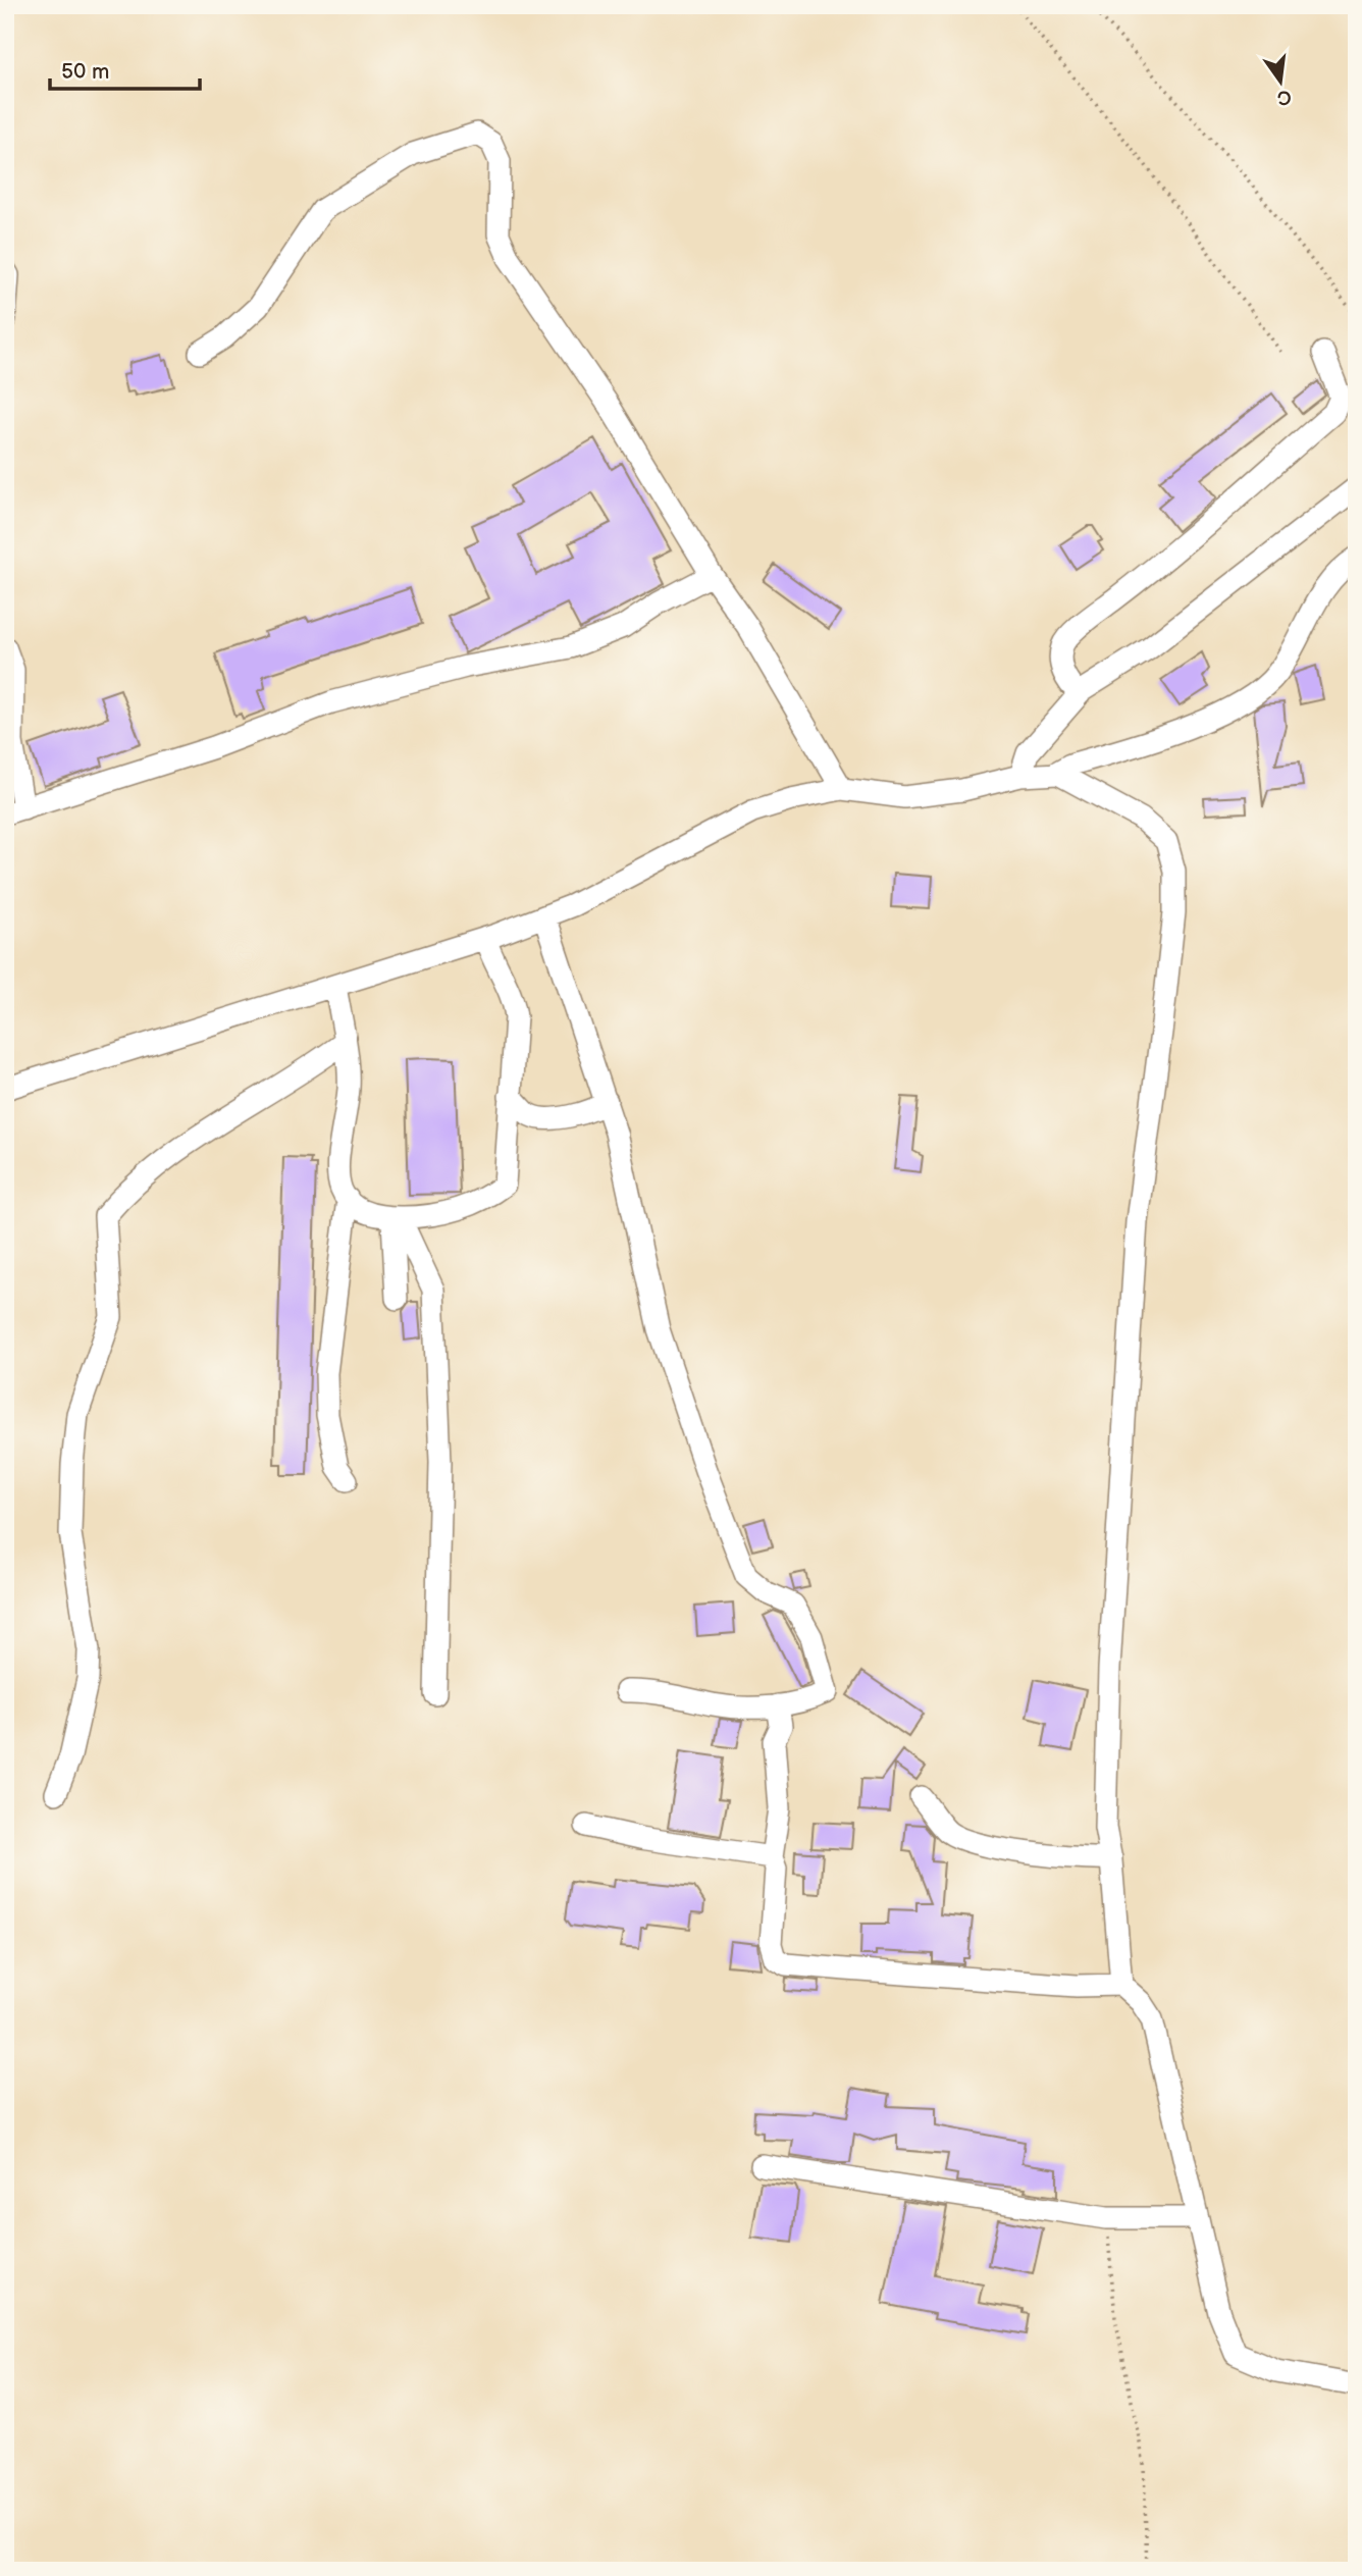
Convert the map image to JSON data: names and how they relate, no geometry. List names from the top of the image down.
{
  "scale_bar": "50 m",
  "north": "bottom"
}
